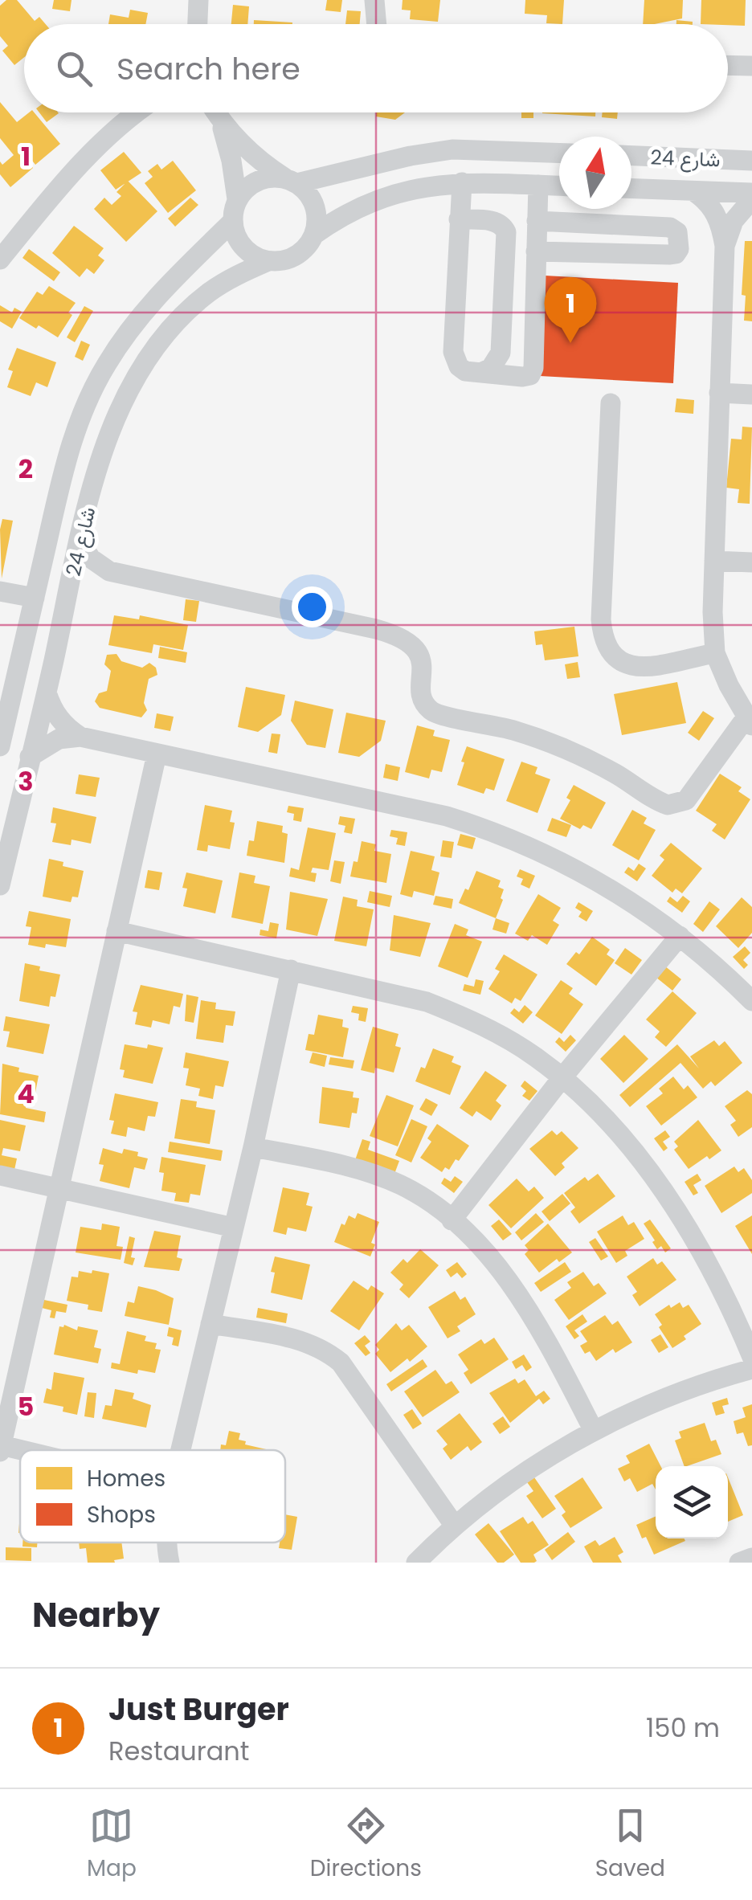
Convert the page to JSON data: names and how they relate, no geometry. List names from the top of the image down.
{
  "streets": {
    "street": ["شارع 24"]
  },
  "legend": ["Homes", "Shops"],
  "north": "top",
  "page": {
    "search": "Search here",
    "pins": "1",
    "heading": "Nearby",
    "list": [
      {
        "mark": "1",
        "name": "Just Burger",
        "note": "Restaurant",
        "value": "150 m"
      }
    ],
    "nav": ["Map", "Directions", "Saved"]
  },
  "grid": {
    "rows": [
      "1",
      "2",
      "3",
      "4",
      "5"
    ]
  }
}
